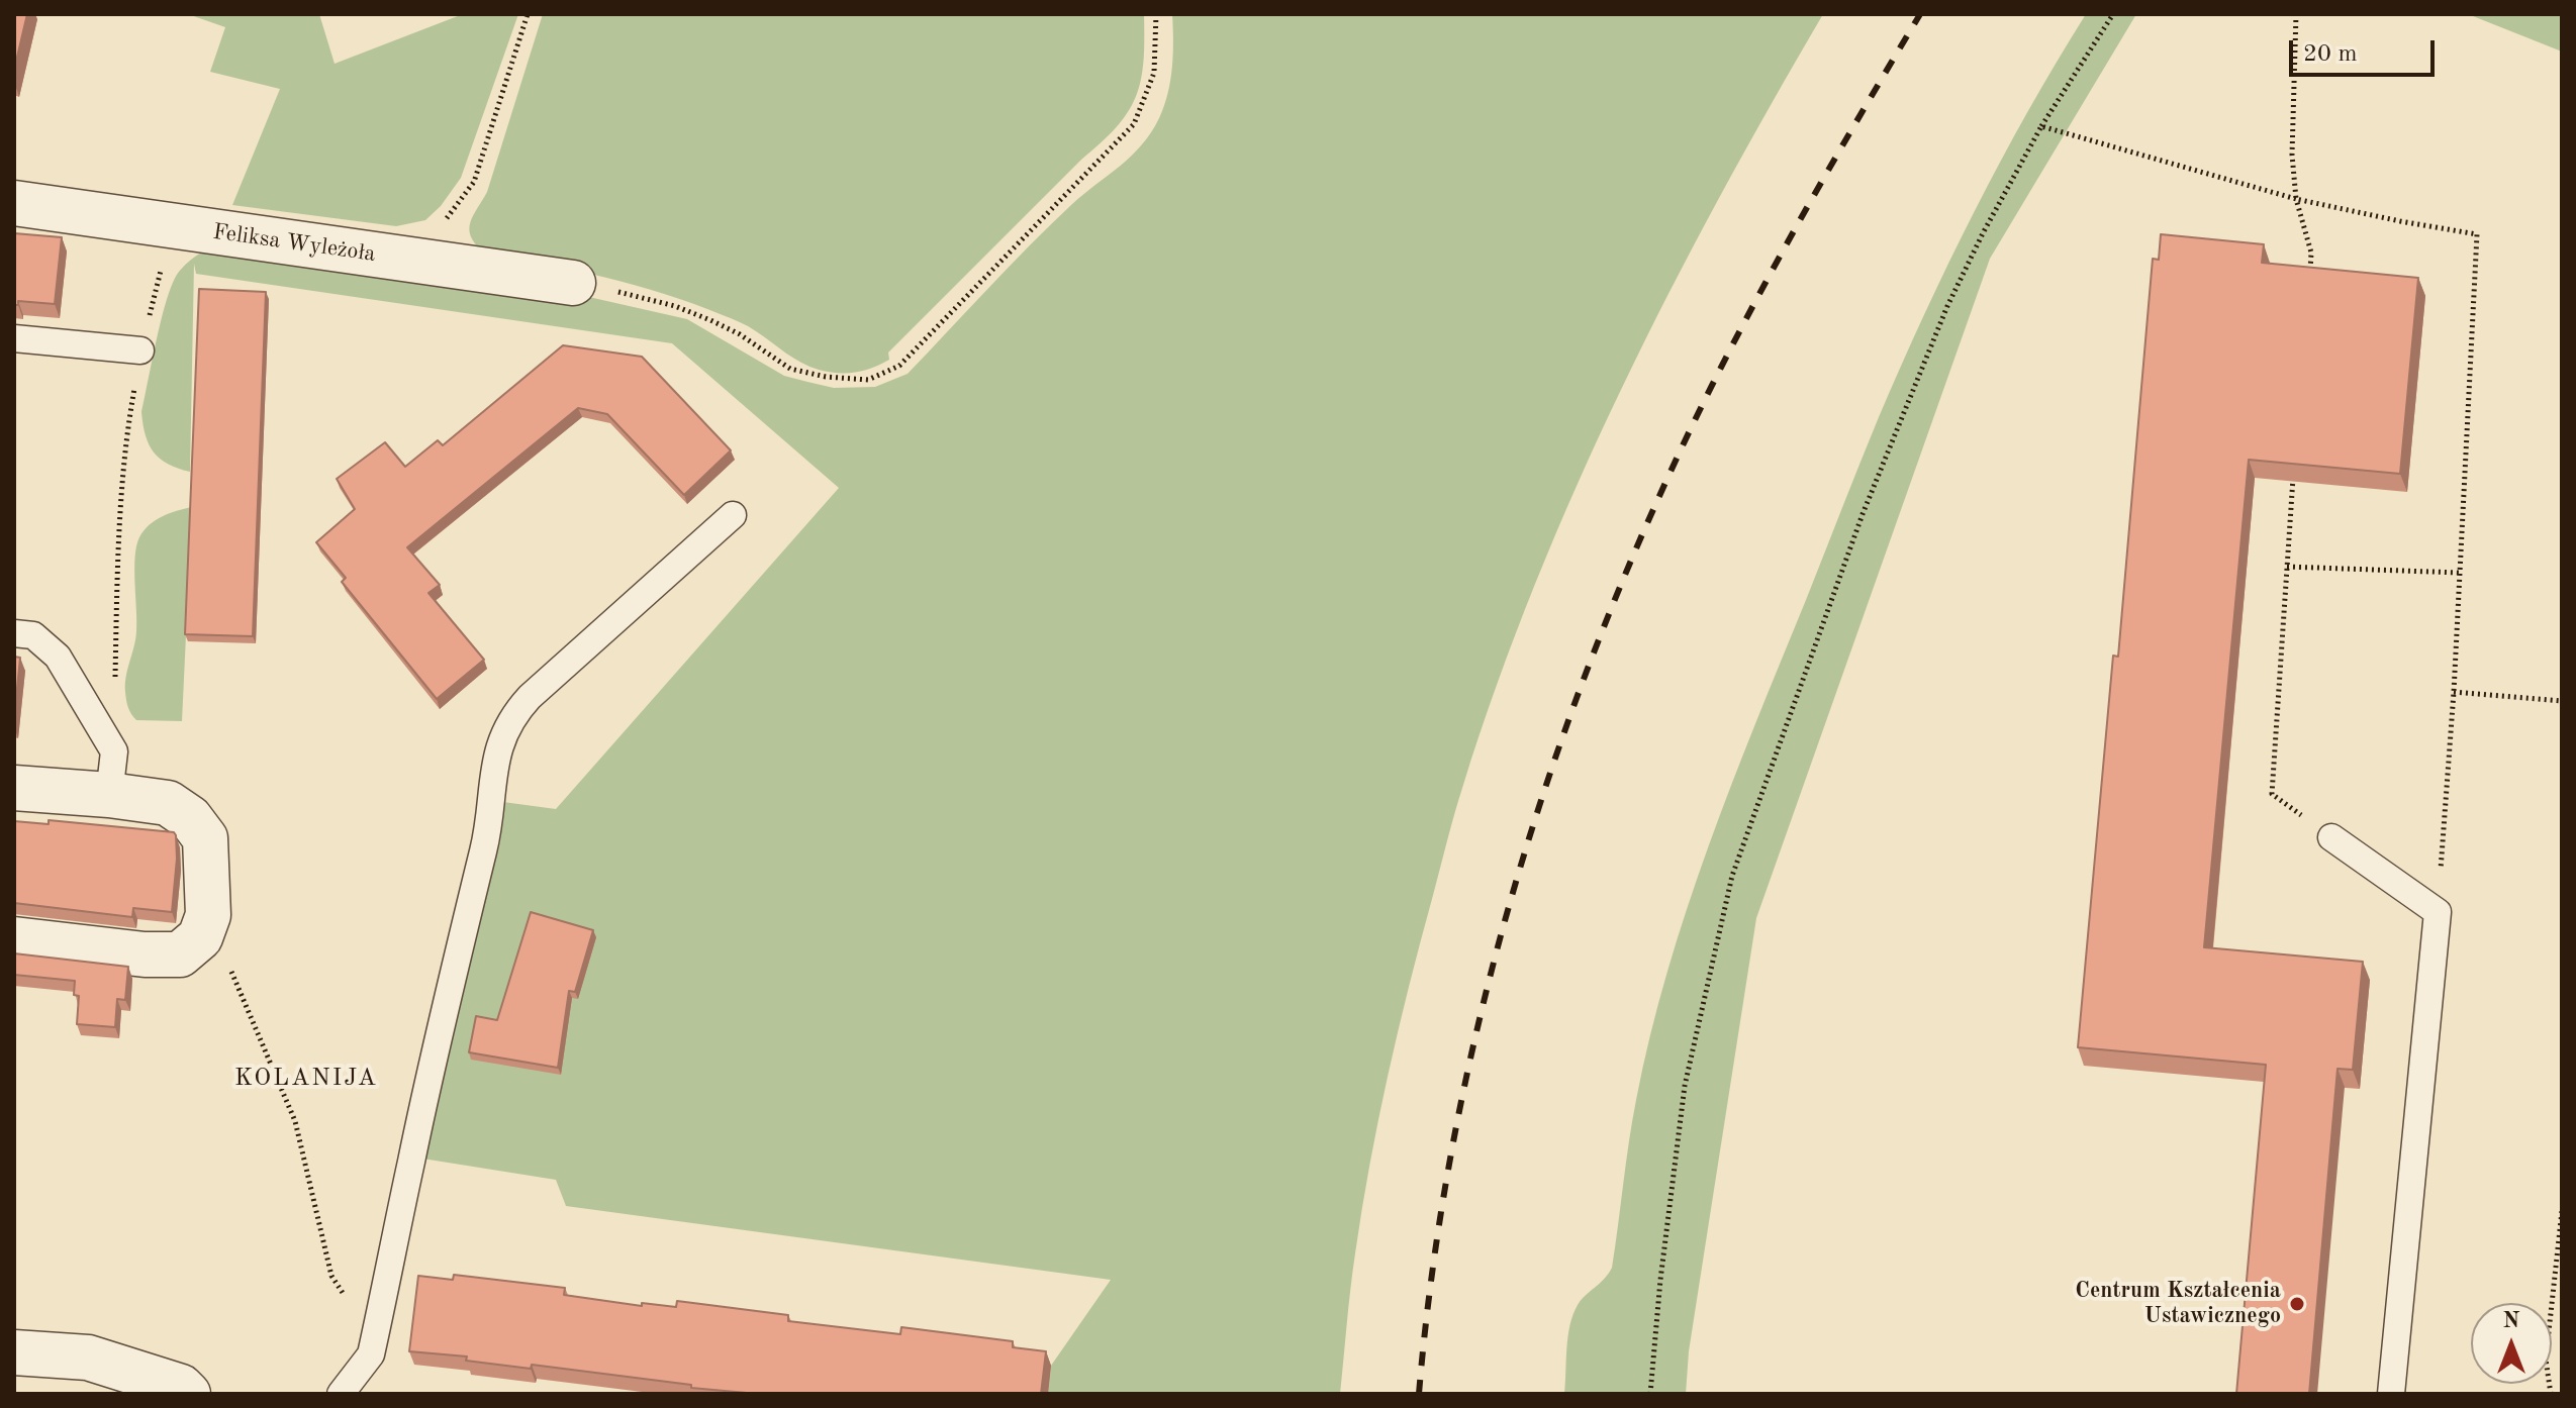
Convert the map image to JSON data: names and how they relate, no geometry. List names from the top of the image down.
{
  "streets": {
    "street": ["Feliksa Wyleżoła"]
  },
  "districts": ["KOLANIJA"],
  "places": ["Centrum Kształcenia Ustawicznego"],
  "scale_bar": "20 m",
  "north": "top"
}
